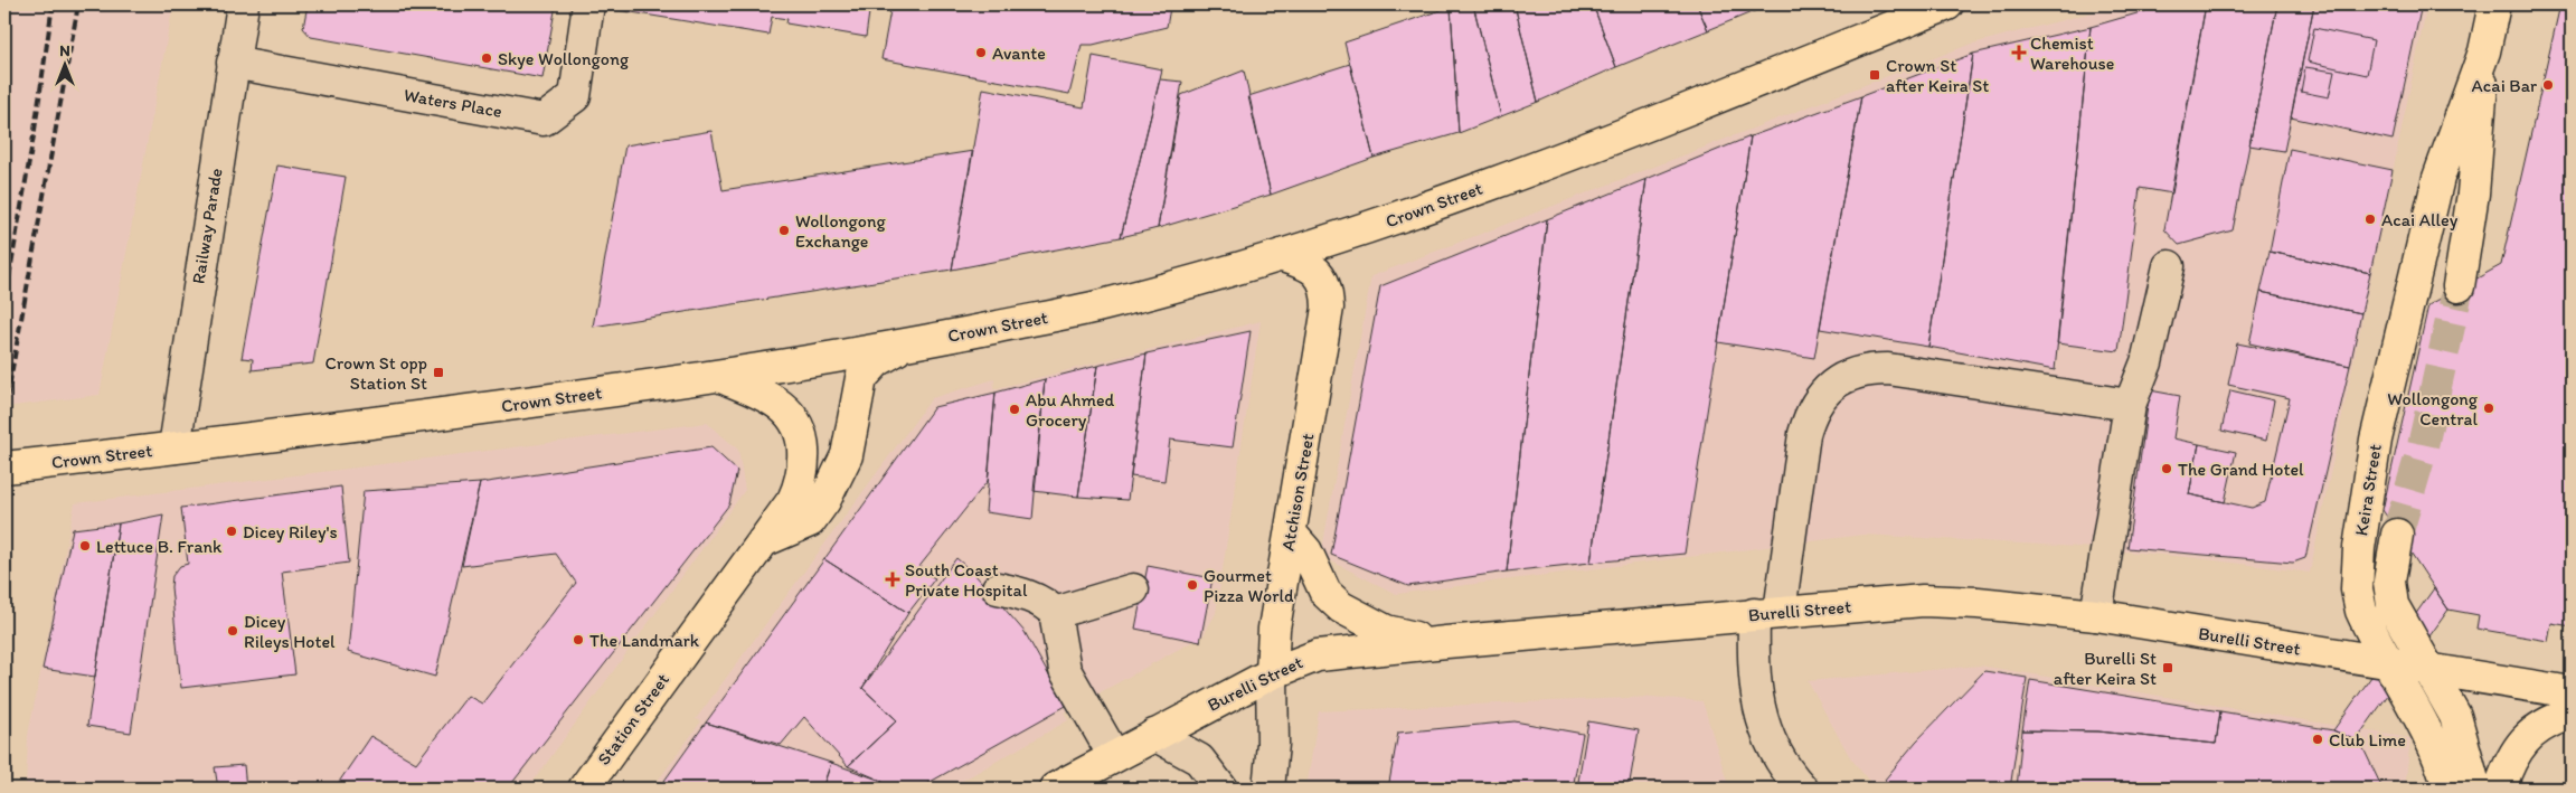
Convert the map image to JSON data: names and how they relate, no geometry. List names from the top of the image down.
{
  "streets": {
    "main road": [
      "Crown Street",
      "Keira Street",
      "Atchison Street",
      "Burelli Street",
      "Station Street"
    ],
    "street": ["Waters Place", "Railway Parade"]
  },
  "crossings": [
    ["Waters Place", "Railway Parade"],
    ["Crown Street", "Railway Parade"],
    ["Crown Street", "Atchison Street"],
    ["Crown Street", "Station Street"],
    ["Keira Street", "Burelli Street"],
    ["Atchison Street", "Burelli Street"]
  ],
  "places": {
    "other": [
      "Avante",
      "Skye Wollongong",
      "Acai Bar",
      "Acai Alley",
      "Wollongong Exchange",
      "Wollongong Central",
      "Abu Ahmed Grocery",
      "The Grand Hotel",
      "Dicey Riley's",
      "Lettuce B. Frank",
      "Gourmet Pizza World",
      "Dicey Rileys Hotel",
      "The Landmark",
      "Club Lime"
    ],
    "health": ["Chemist Warehouse", "South Coast Private Hospital"],
    "transit": ["Crown St after Keira St", "Crown St opp Station St", "Burelli St after Keira St"]
  },
  "north": "top"
}
